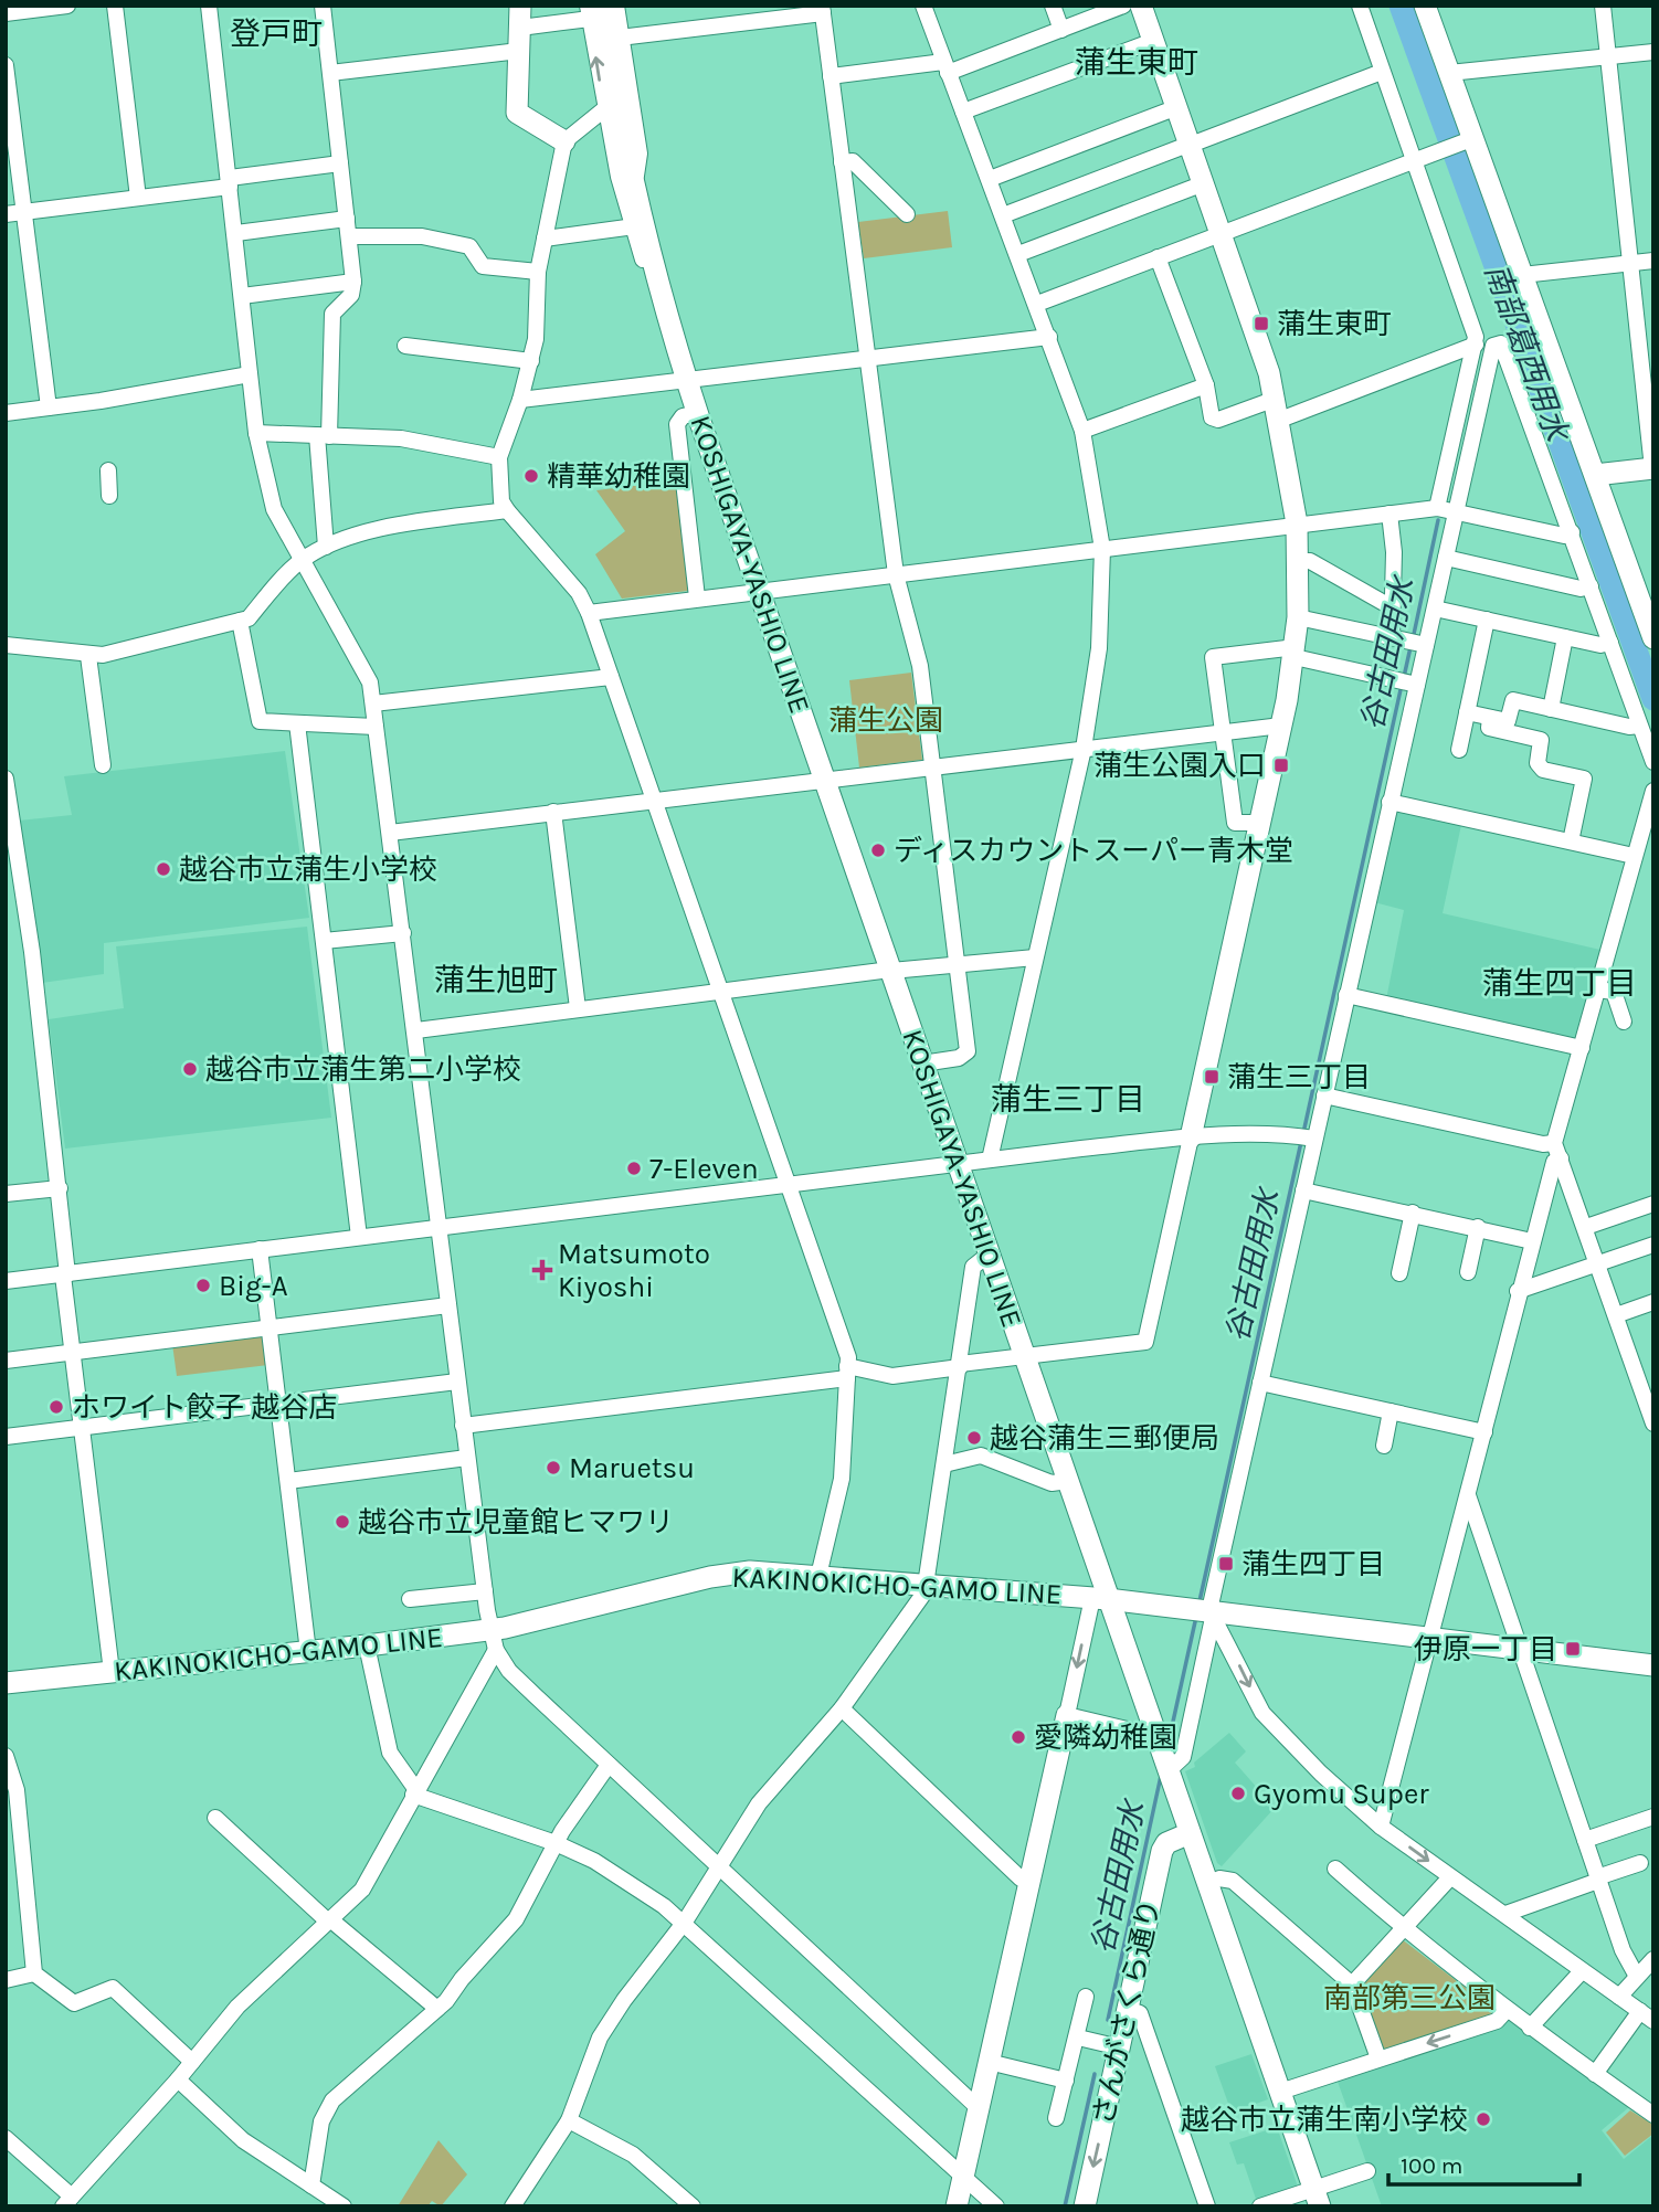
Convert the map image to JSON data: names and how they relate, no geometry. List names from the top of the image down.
{
  "streets": {
    "main road": ["KOSHIGAYA-YASHIO LINE", "KAKINOKICHO-GAMO LINE", "さんがさくら通り"]
  },
  "crossings": [
    ["KOSHIGAYA-YASHIO LINE", "KAKINOKICHO-GAMO LINE"],
    ["KOSHIGAYA-YASHIO LINE", "さんがさくら通り"]
  ],
  "districts": [
    "登戸町",
    "蒲生東町",
    "蒲生旭町",
    "蒲生四丁目",
    "蒲生三丁目"
  ],
  "water": ["南部葛西用水", "谷古田用水"],
  "parks": ["蒲生公園", "南部第三公園"],
  "places": {
    "transit": [
      "蒲生東町",
      "蒲生公園入口",
      "蒲生三丁目",
      "蒲生四丁目",
      "伊原一丁目"
    ],
    "other": [
      "精華幼稚園",
      "ディスカウントスーパー青木堂",
      "越谷市立蒲生小学校",
      "越谷市立蒲生第二小学校",
      "7-Eleven",
      "Big-A",
      "ホワイト餃子 越谷店",
      "越谷蒲生三郵便局",
      "Maruetsu",
      "越谷市立児童館ヒマワリ",
      "愛隣幼稚園",
      "Gyomu Super",
      "越谷市立蒲生南小学校"
    ],
    "health": ["Matsumoto Kiyoshi"]
  },
  "scale_bar": "100 m"
}
